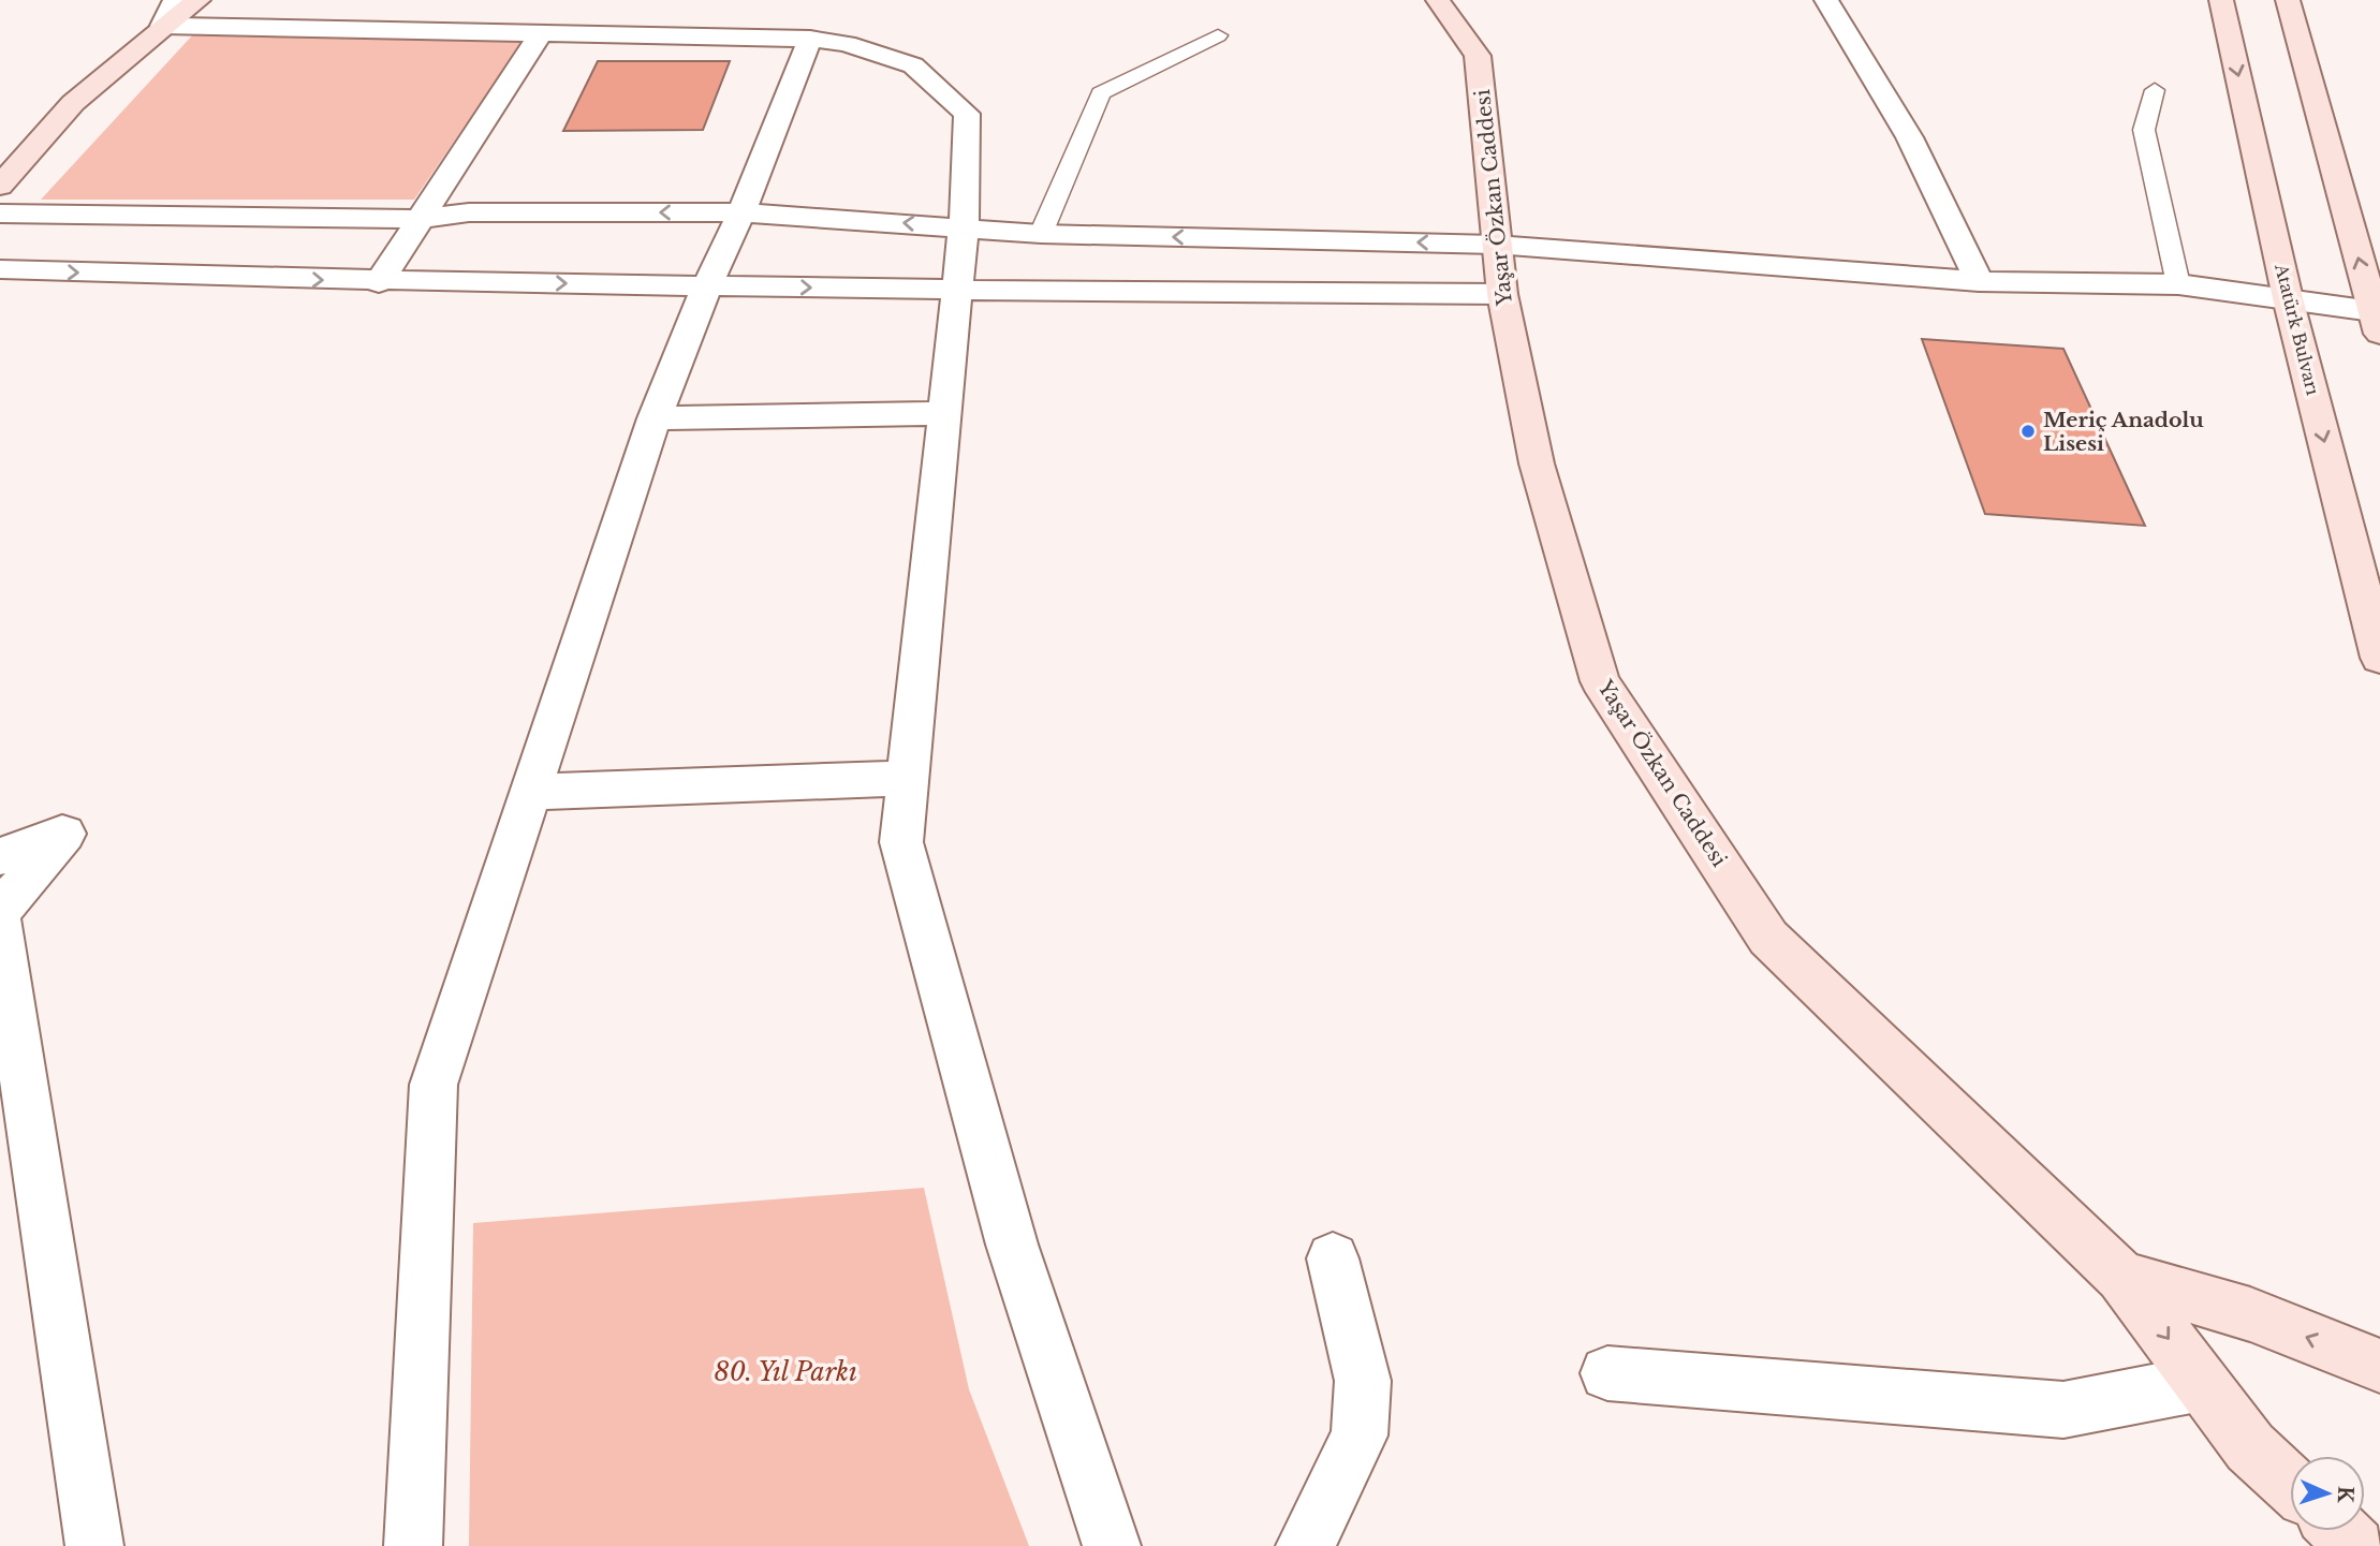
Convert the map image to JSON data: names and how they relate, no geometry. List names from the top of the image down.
{
  "streets": {
    "main road": ["Yaşar Özkan Caddesi", "Atatürk Bulvarı"]
  },
  "parks": ["80. Yıl Parkı"],
  "places": ["Meriç Anadolu Lisesi"],
  "north": "right"
}
